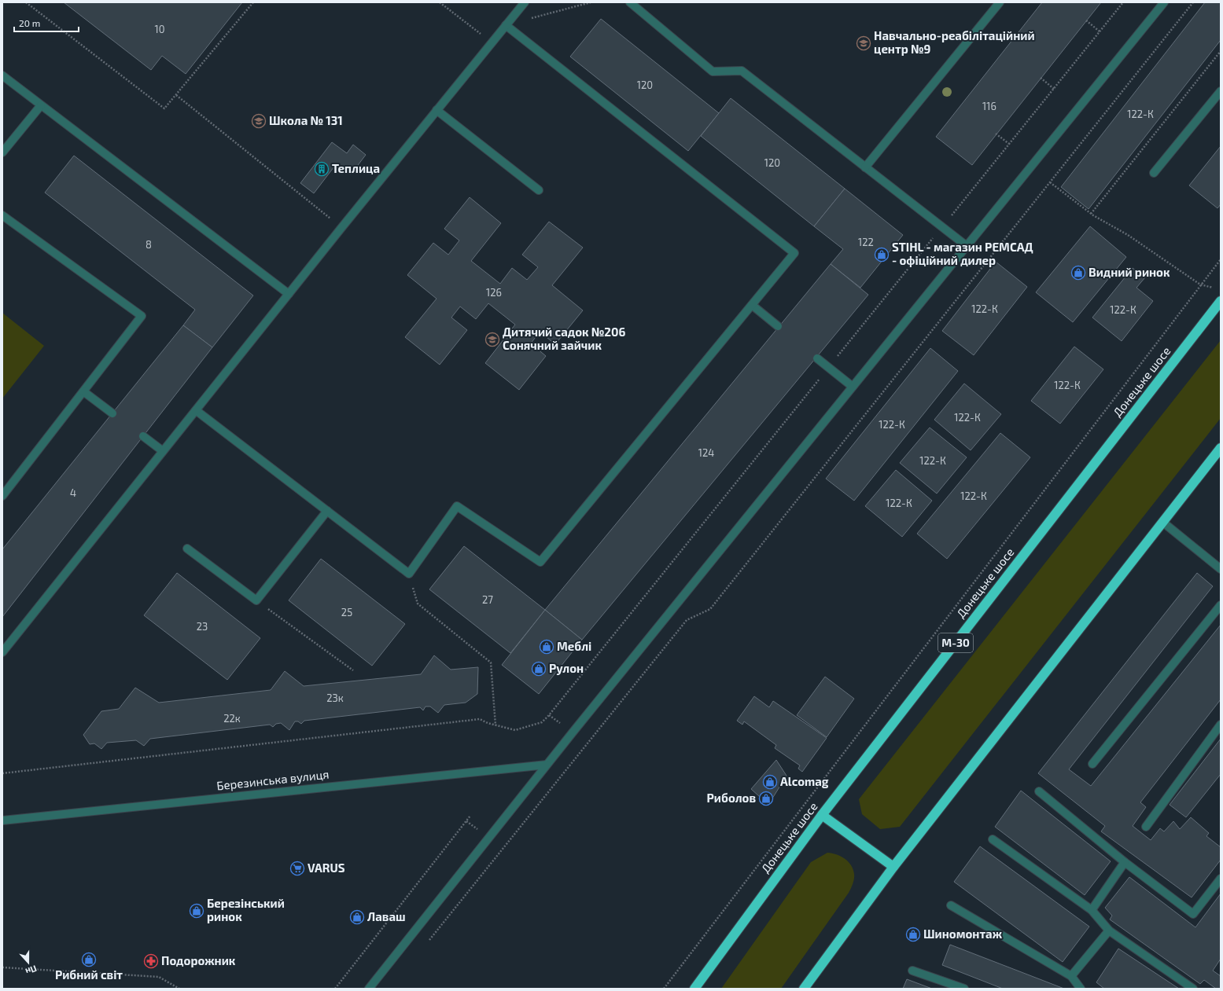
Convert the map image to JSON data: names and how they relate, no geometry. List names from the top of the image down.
{
  "streets": {
    "highway": ["Донецьке шосе", "М-30"],
    "street": ["Березинська вулиця"]
  },
  "places": {
    "school or university": ["Навчально-реабілітаційний центр №9", "Школа № 131", "Дитячий садок №206 Сонячний зайчик"],
    "building": ["Теплица"],
    "shop": [
      "STIHL - магазин РЕМСАД - офіційний дилер",
      "Видний ринок",
      "Меблі",
      "Рулон",
      "Alcomag",
      "Риболов",
      "Березінський ринок",
      "Лаваш",
      "Шиномонтаж",
      "Рибний світ"
    ],
    "supermarket": ["VARUS"],
    "pharmacy": ["Подорожник"]
  },
  "house_numbers": [
    "10",
    "120",
    "116",
    "122-К",
    "120",
    "122",
    "8",
    "126",
    "122-К",
    "122-К",
    "122-К",
    "122-К",
    "122-К",
    "124",
    "122-К",
    "4",
    "122-К",
    "122-К",
    "27",
    "25",
    "23",
    "23к",
    "22к"
  ],
  "scale_bar": "20 m",
  "north": "bottom"
}
